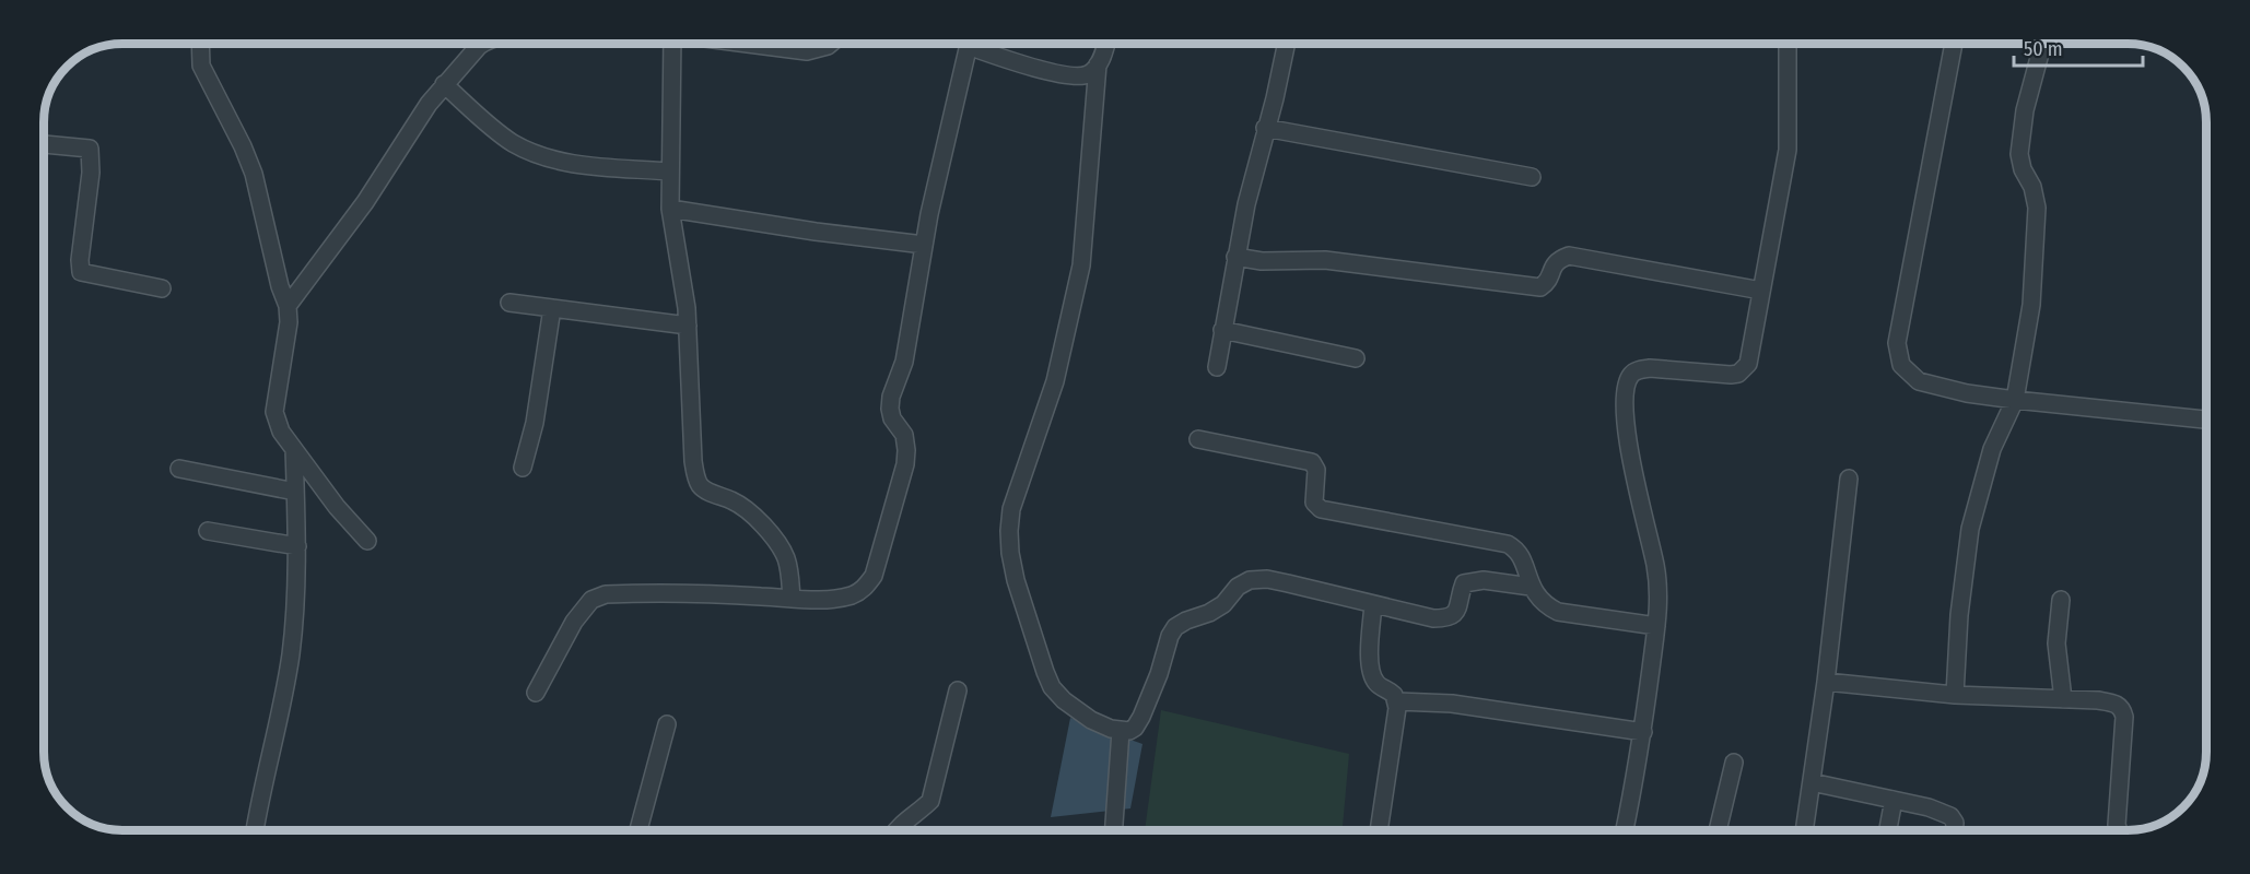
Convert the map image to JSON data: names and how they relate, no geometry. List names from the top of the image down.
{
  "scale_bar": "50 m"
}
